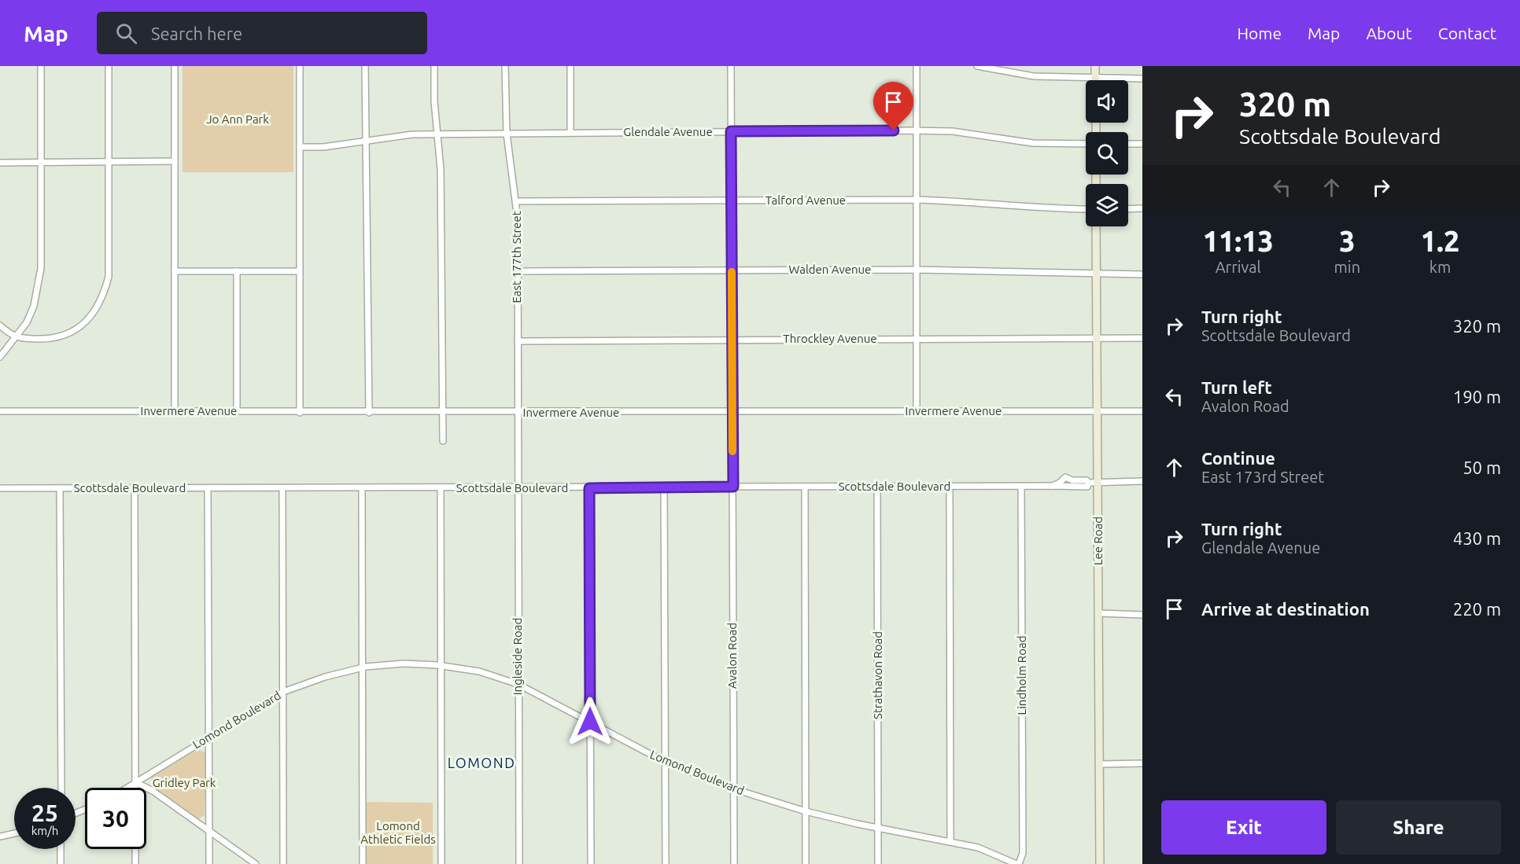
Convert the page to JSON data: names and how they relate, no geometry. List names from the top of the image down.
{
  "streets": {
    "main road": ["Lee Road"],
    "street": [
      "Glendale Avenue",
      "Talford Avenue",
      "East 177th Street",
      "Walden Avenue",
      "Throckley Avenue",
      "Invermere Avenue",
      "Scottsdale Boulevard",
      "Avalon Road",
      "Ingleside Road",
      "Strathavon Road",
      "Lindholm Road",
      "Lomond Boulevard"
    ]
  },
  "crossings": [
    ["Glendale Avenue", "East 177th Street"],
    ["Glendale Avenue", "Avalon Road"],
    ["Talford Avenue", "East 177th Street"],
    ["Talford Avenue", "Avalon Road"],
    ["East 177th Street", "Walden Avenue"],
    ["East 177th Street", "Throckley Avenue"],
    ["East 177th Street", "Invermere Avenue"],
    ["East 177th Street", "Ingleside Road"],
    ["Walden Avenue", "Lee Road"],
    ["Walden Avenue", "Avalon Road"],
    ["Throckley Avenue", "Lee Road"],
    ["Throckley Avenue", "Avalon Road"],
    ["Invermere Avenue", "Lee Road"],
    ["Invermere Avenue", "Avalon Road"],
    ["Scottsdale Boulevard", "Lee Road"],
    ["Scottsdale Boulevard", "Avalon Road"],
    ["Scottsdale Boulevard", "Ingleside Road"],
    ["Scottsdale Boulevard", "Strathavon Road"],
    ["Scottsdale Boulevard", "Lindholm Road"],
    ["Avalon Road", "Lomond Boulevard"],
    ["Ingleside Road", "Lomond Boulevard"],
    ["Strathavon Road", "Lomond Boulevard"],
    ["Lindholm Road", "Lomond Boulevard"]
  ],
  "districts": ["LOMOND"],
  "parks": ["Jo Ann Park", "Gridley Park", "Lomond Athletic Fields"],
  "page": {
    "header": "Map",
    "search": "Search here",
    "nav": [
      "Home",
      "Map",
      "About",
      "Contact"
    ],
    "turn": ["320 m", "Scottsdale Boulevard"],
    "eta": [
      "11:13",
      "Arrival",
      "3",
      "min",
      "1.2",
      "km"
    ],
    "list": [
      {
        "name": "Turn right",
        "note": "Scottsdale Boulevard",
        "value": "320 m"
      },
      {
        "name": "Turn left",
        "note": "Avalon Road",
        "value": "190 m"
      },
      {
        "name": "Continue",
        "note": "East 173rd Street",
        "value": "50 m"
      },
      {
        "name": "Turn right",
        "note": "Glendale Avenue",
        "value": "430 m"
      },
      {
        "name": "Arrive at destination",
        "value": "220 m"
      }
    ],
    "speed": "25 km/h",
    "limit": "30",
    "buttons": ["Exit", "Share"]
  }
}
